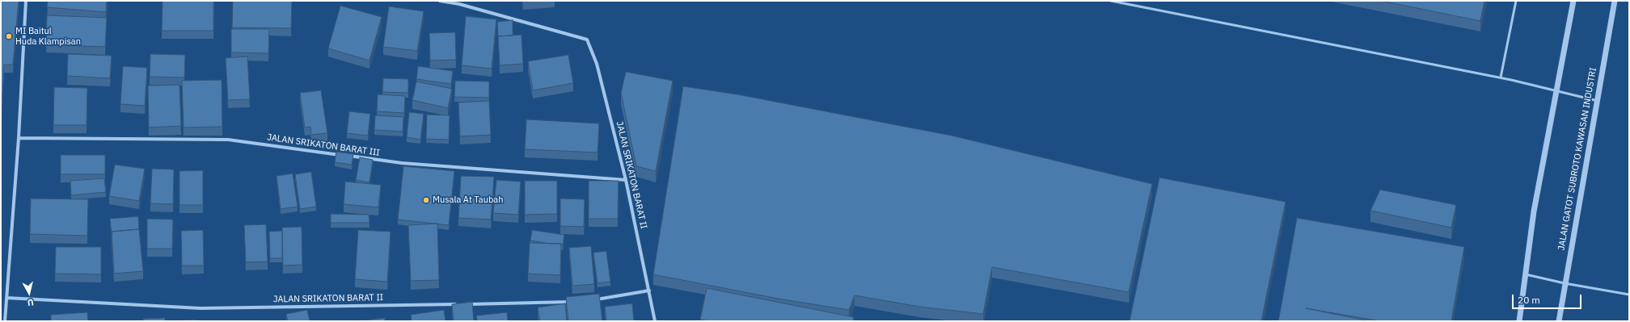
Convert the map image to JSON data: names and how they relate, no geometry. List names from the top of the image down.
{
  "streets": {
    "street": ["JALAN SRIKATON BARAT III", "JALAN GATOT SUBROTO KAWASAN INDUSTRI", "JALAN SRIKATON BARAT II"]
  },
  "crossings": [
    ["JALAN SRIKATON BARAT III", "JALAN SRIKATON BARAT II"]
  ],
  "places": ["MI Baitul Huda Klampisan", "Musala At Taubah"],
  "scale_bar": "20 m",
  "north": "bottom"
}
